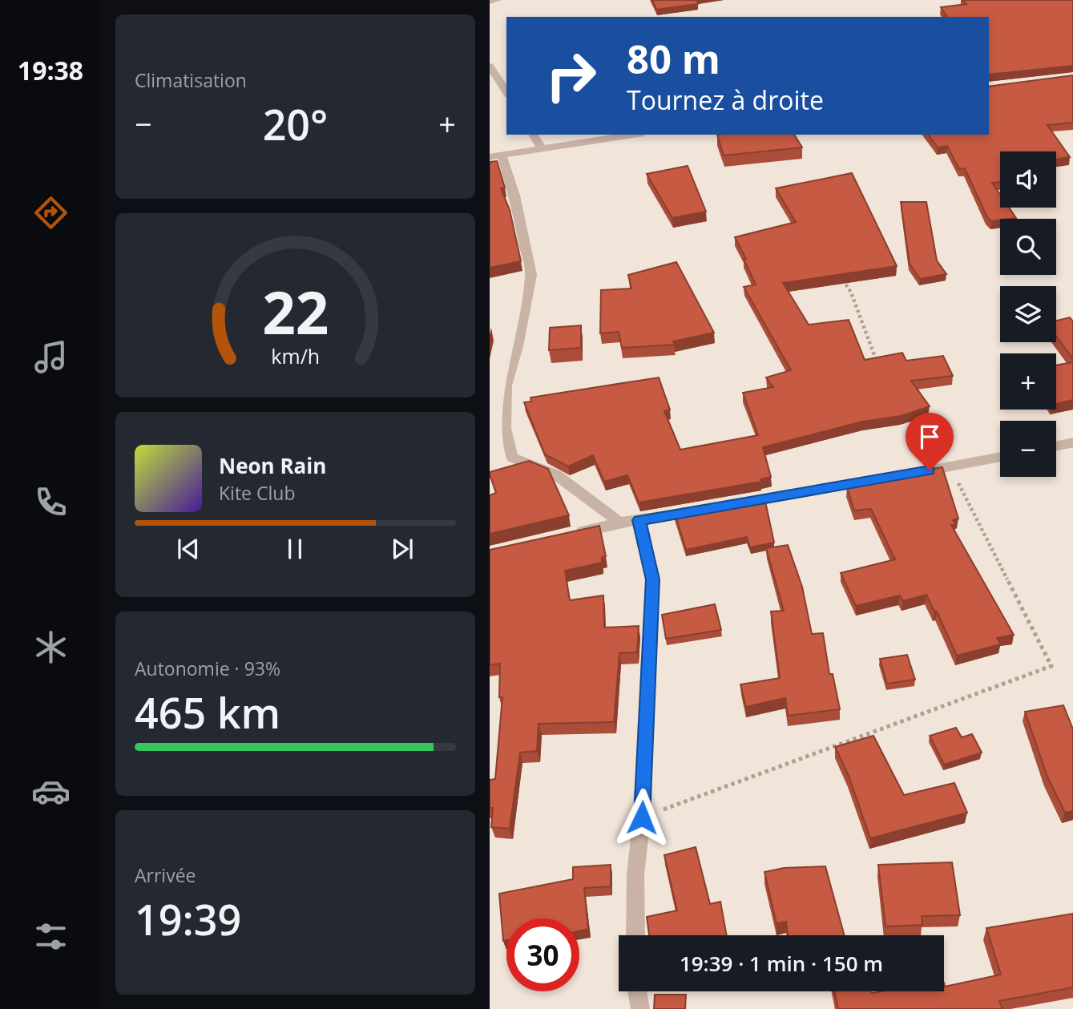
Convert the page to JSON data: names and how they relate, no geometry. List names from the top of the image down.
{
  "page": {
    "tabs": "19:38",
    "tile": [
      "Climatisation",
      ["Autonomie · 93%", "465 km"],
      ["Arrivée", "19:39"]
    ],
    "turn": ["80 m", "Tournez à droite"],
    "heat": ["−", "20°", "+"],
    "map_buttons": ["+", "−"],
    "song": ["Neon Rain", "Kite Club"],
    "limit": "30",
    "trip": "19:39 · 1 min · 150 m",
    "gauge": ["22", "km/h"]
  }
}
